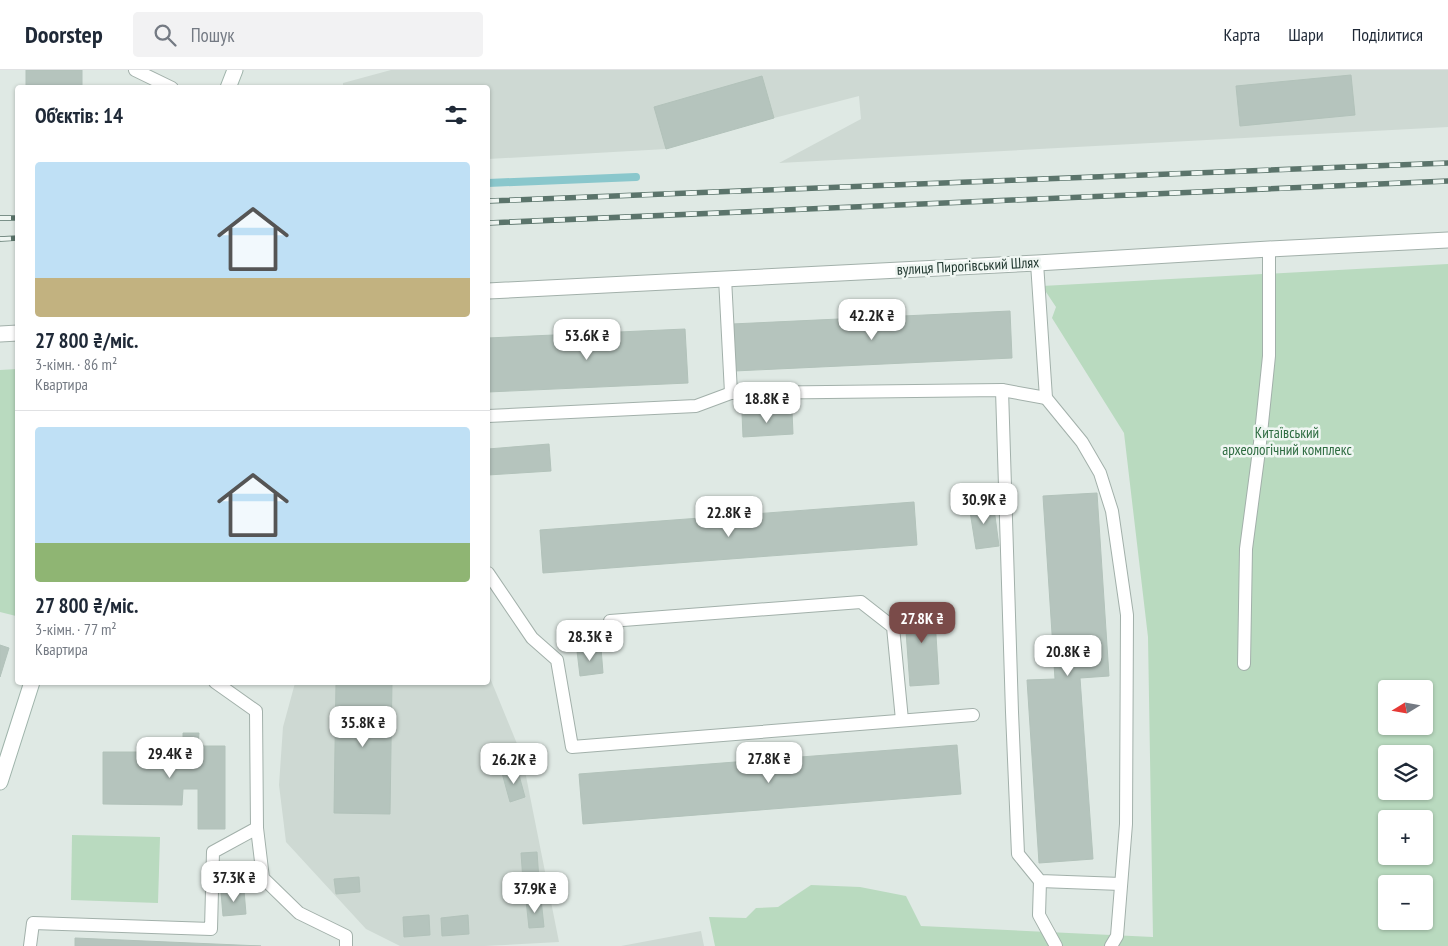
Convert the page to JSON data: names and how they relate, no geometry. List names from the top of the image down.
{
  "streets": {
    "street": ["вулиця Пирогівський Шлях"]
  },
  "parks": ["Китаївський археологічний комплекс"],
  "north": "left",
  "page": {
    "header": "Doorstep",
    "search": "Пошук",
    "nav": ["Карта", "Шари", "Поділитися"],
    "heading": "Об’єктів: 14",
    "list": [
      {
        "name": "27 800 ₴/міс.",
        "note": "3-кімн. · 86 m² · Квартира"
      },
      {
        "name": "27 800 ₴/міс.",
        "note": "3-кімн. · 77 m² · Квартира"
      }
    ],
    "price": [
      "42.2K ₴",
      "53.6K ₴",
      "18.8K ₴",
      "30.9K ₴",
      "22.8K ₴",
      "27.8K ₴",
      "28.3K ₴",
      "20.8K ₴",
      "35.8K ₴",
      "29.4K ₴",
      "27.8K ₴",
      "26.2K ₴",
      "37.3K ₴",
      "37.9K ₴"
    ],
    "map_buttons": ["+", "−"]
  }
}
